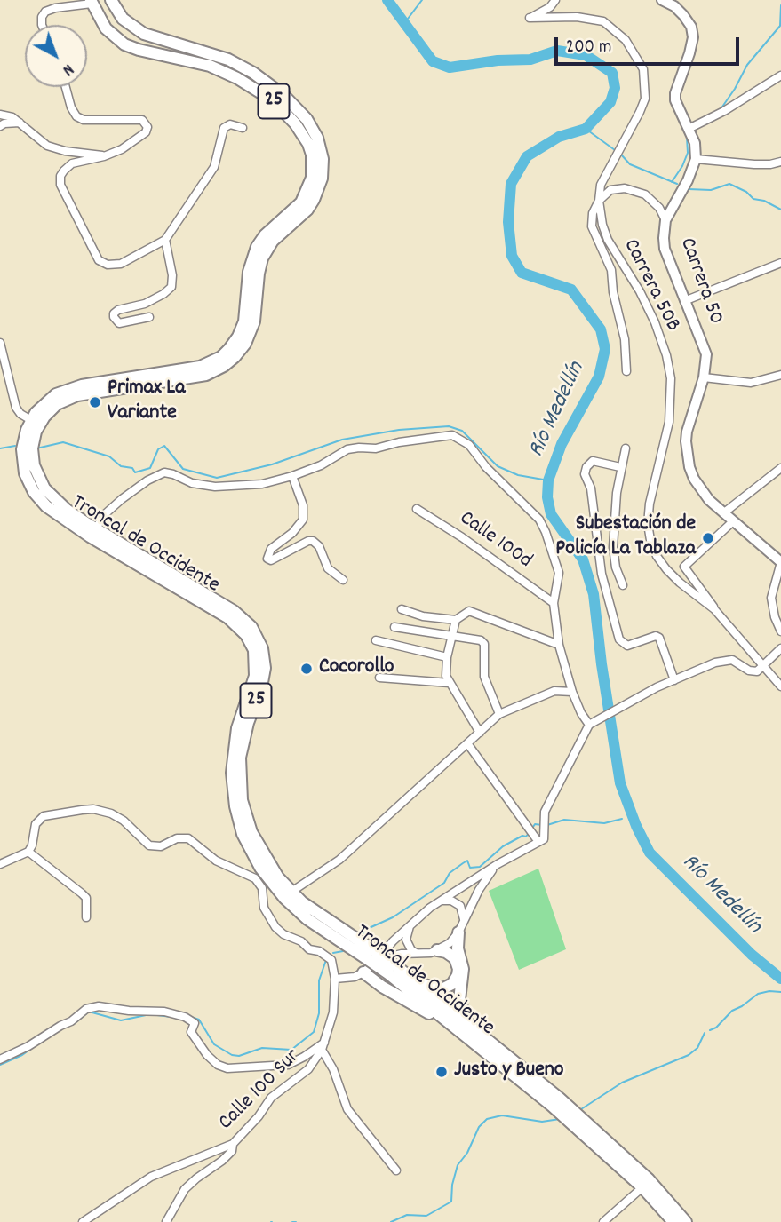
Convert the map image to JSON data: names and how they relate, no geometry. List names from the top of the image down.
{
  "streets": {
    "highway": ["25", "Troncal de Occidente"],
    "main road": ["Carrera 50"],
    "street": ["Carrera 50B", "Calle 100d", "Calle 100 Sur"]
  },
  "water": ["Río Medellín"],
  "places": [
    "Primax La Variante",
    "Subestación de Policía La Tablaza",
    "Cocorollo",
    "Justo y Bueno"
  ],
  "scale_bar": "200 m",
  "north": "bottom right"
}
